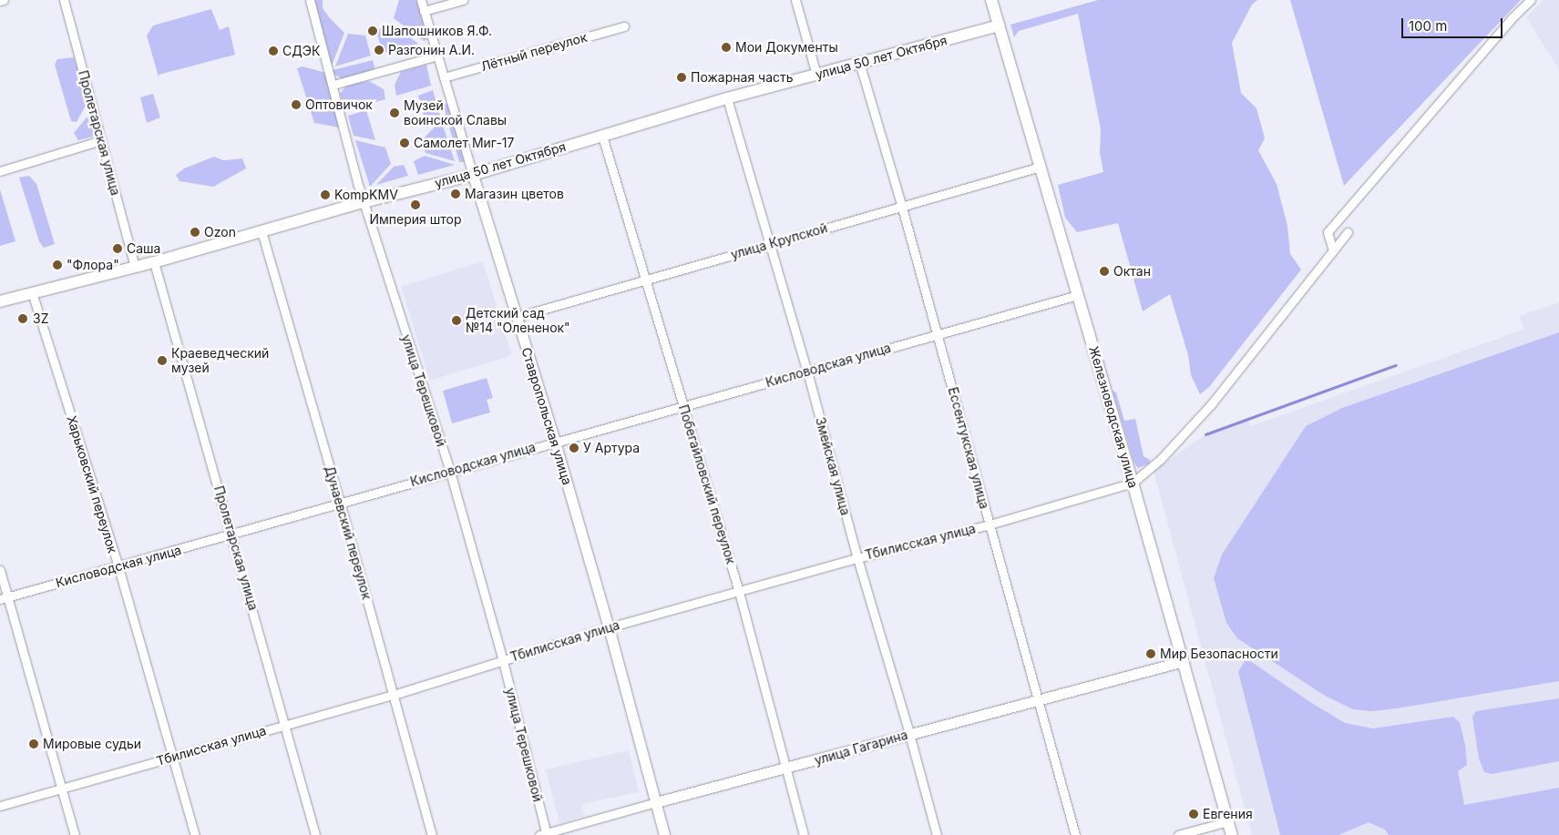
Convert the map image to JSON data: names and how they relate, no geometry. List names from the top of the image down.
{
  "streets": {
    "main road": ["улица 50 лет Октября", "Железноводская улица"],
    "street": [
      "Лётный переулок",
      "Пролетарская улица",
      "улица Крупской",
      "Кисловодская улица",
      "улица Терешковой",
      "Ставропольская улица",
      "Ессентукская улица",
      "Змейская улица",
      "Харьковский переулок",
      "Побегайловский переулок",
      "Дунаевский переулок",
      "Тбилисская улица",
      "улица Гагарина"
    ]
  },
  "crossings": [
    ["Лётный переулок", "Ставропольская улица"],
    ["улица 50 лет Октября", "Пролетарская улица"],
    ["улица 50 лет Октября", "улица Терешковой"],
    ["улица 50 лет Октября", "Ставропольская улица"],
    ["улица 50 лет Октября", "Железноводская улица"],
    ["улица 50 лет Октября", "Ессентукская улица"],
    ["улица 50 лет Октября", "Змейская улица"],
    ["улица 50 лет Октября", "Харьковский переулок"],
    ["улица 50 лет Октября", "Побегайловский переулок"],
    ["улица 50 лет Октября", "Дунаевский переулок"],
    ["Пролетарская улица", "Кисловодская улица"],
    ["Пролетарская улица", "Тбилисская улица"],
    ["улица Крупской", "Ставропольская улица"],
    ["улица Крупской", "Железноводская улица"],
    ["улица Крупской", "Ессентукская улица"],
    ["улица Крупской", "Змейская улица"],
    ["улица Крупской", "Побегайловский переулок"],
    ["Кисловодская улица", "улица Терешковой"],
    ["Кисловодская улица", "Ставропольская улица"],
    ["Кисловодская улица", "Железноводская улица"],
    ["Кисловодская улица", "Ессентукская улица"],
    ["Кисловодская улица", "Змейская улица"],
    ["Кисловодская улица", "Харьковский переулок"],
    ["Кисловодская улица", "Побегайловский переулок"],
    ["Кисловодская улица", "Дунаевский переулок"],
    ["улица Терешковой", "Тбилисская улица"],
    ["улица Терешковой", "улица Гагарина"],
    ["Ставропольская улица", "Тбилисская улица"],
    ["Ставропольская улица", "улица Гагарина"],
    ["Железноводская улица", "Тбилисская улица"],
    ["Железноводская улица", "улица Гагарина"],
    ["Ессентукская улица", "Тбилисская улица"],
    ["Ессентукская улица", "улица Гагарина"],
    ["Змейская улица", "Тбилисская улица"],
    ["Змейская улица", "улица Гагарина"],
    ["Харьковский переулок", "Тбилисская улица"],
    ["Побегайловский переулок", "Тбилисская улица"],
    ["Побегайловский переулок", "улица Гагарина"],
    ["Дунаевский переулок", "Тбилисская улица"]
  ],
  "places": [
    "Шапошников Я.Ф.",
    "Мои Документы",
    "Разгонин А.И.",
    "СДЭК",
    "Пожарная часть",
    "Оптовичок",
    "Музей воинской Славы",
    "Самолет Миг-17",
    "Магазин цветов",
    "KompKMV",
    "Империя штор",
    "Ozon",
    "Саша",
    "\"Флора\"",
    "Октан",
    "3Z",
    "Детский сад №14 \"Олененок\"",
    "Краеведческий музей",
    "У Артура",
    "Мир Безопасности",
    "Мировые судьи",
    "Евгения"
  ],
  "scale_bar": "100 m"
}
